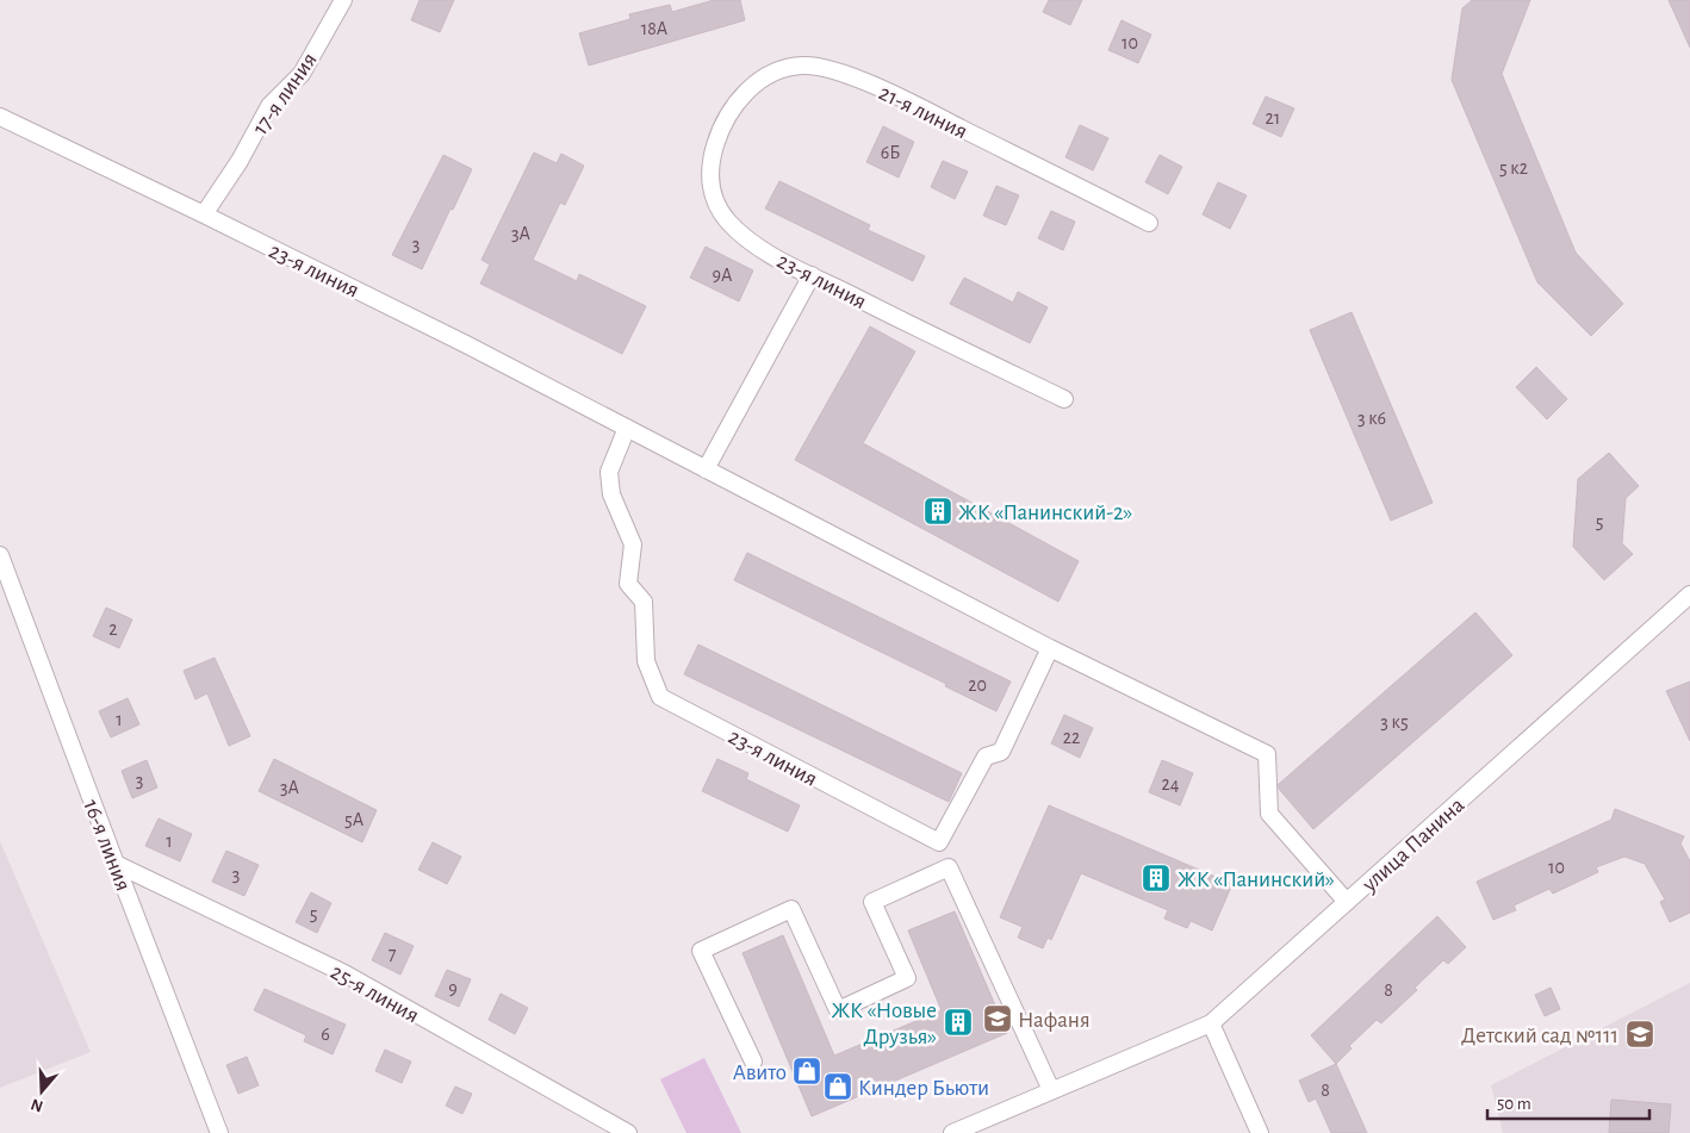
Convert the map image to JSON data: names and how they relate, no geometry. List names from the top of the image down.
{
  "streets": {
    "street": [
      "17-я линия",
      "21-я линия",
      "23-я линия",
      "улица Панина",
      "16-я линия",
      "25-я линия"
    ]
  },
  "crossings": [
    ["17-я линия", "23-я линия"],
    ["21-я линия", "23-я линия"],
    ["23-я линия", "улица Панина"],
    ["16-я линия", "25-я линия"]
  ],
  "places": {
    "building": ["ЖК «Панинский-2»", "ЖК «Панинский»", "ЖК «Новые Друзья»"],
    "school or university": ["Нафаня", "Детский сад №111"],
    "shop": ["Авито", "Киндер Бьюти"]
  },
  "house_numbers": [
    "18А",
    "10",
    "21",
    "6Б",
    "5 к2",
    "3А",
    "3",
    "9А",
    "3 к6",
    "5",
    "2",
    "20",
    "1",
    "3 к5",
    "22",
    "3",
    "24",
    "3А",
    "5А",
    "1",
    "10",
    "3",
    "5",
    "7",
    "9",
    "8",
    "6",
    "8"
  ],
  "scale_bar": "50 m",
  "north": "bottom"
}
